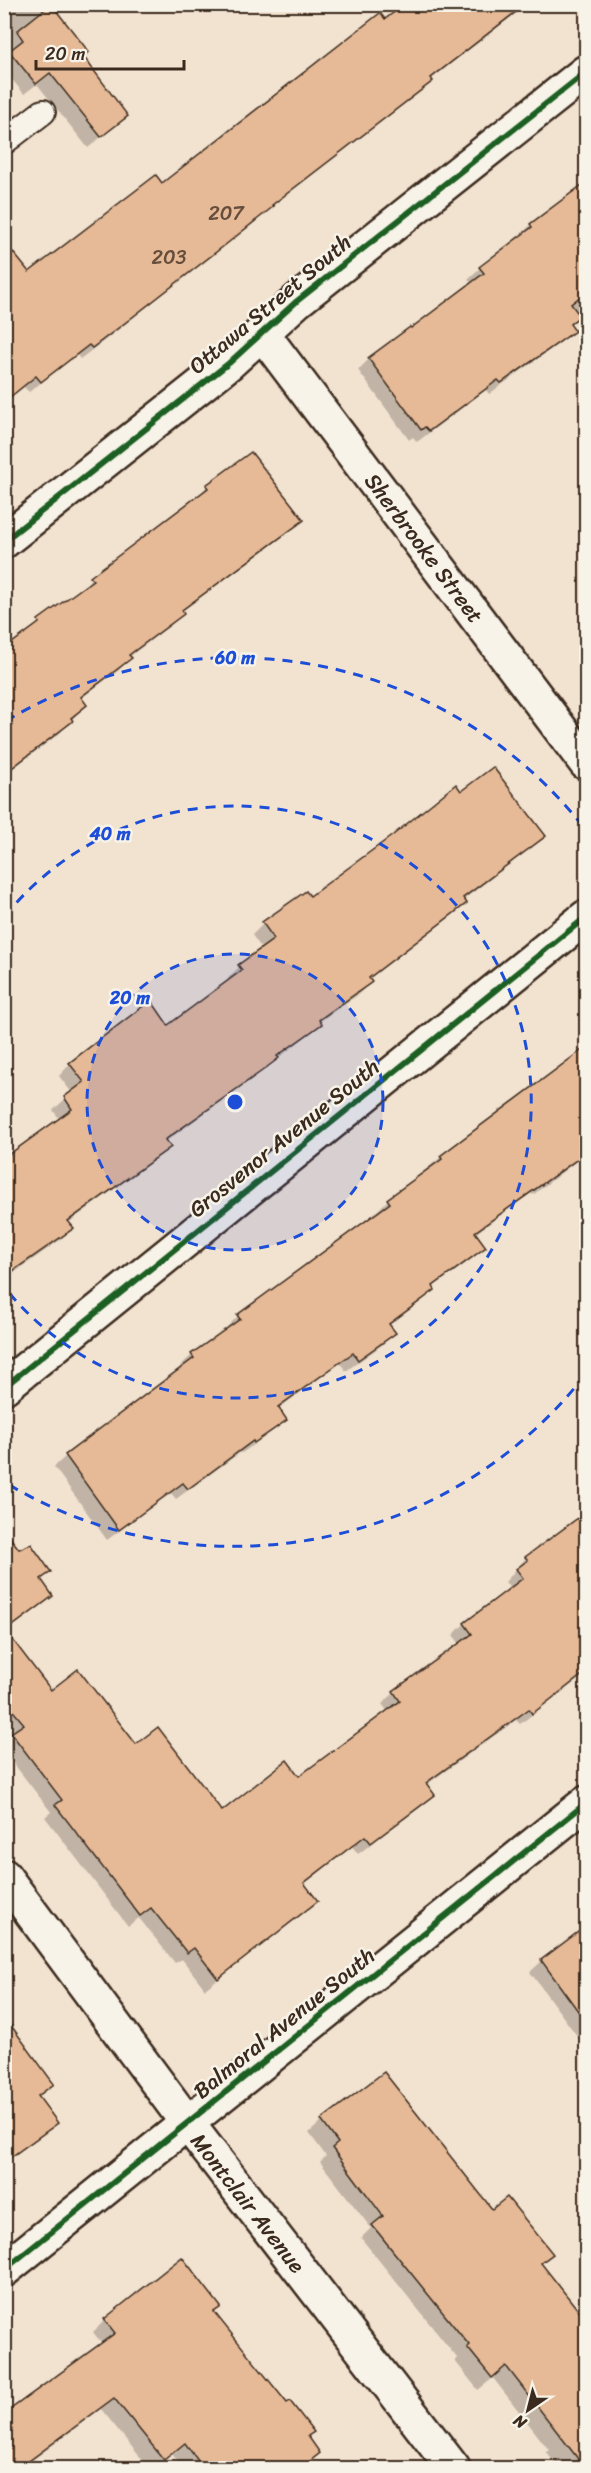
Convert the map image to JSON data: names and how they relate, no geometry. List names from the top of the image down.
{
  "streets": {
    "street": [
      "Ottawa Street South",
      "Sherbrooke Street",
      "Grosvenor Avenue South",
      "Balmoral Avenue South",
      "Montclair Avenue"
    ]
  },
  "crossings": [
    ["Ottawa Street South", "Sherbrooke Street"],
    ["Balmoral Avenue South", "Montclair Avenue"]
  ],
  "house_numbers": ["207", "203"],
  "scale_bar": "20 m",
  "north": "bottom left",
  "rings": ["60 m", "40 m", "20 m"]
}
